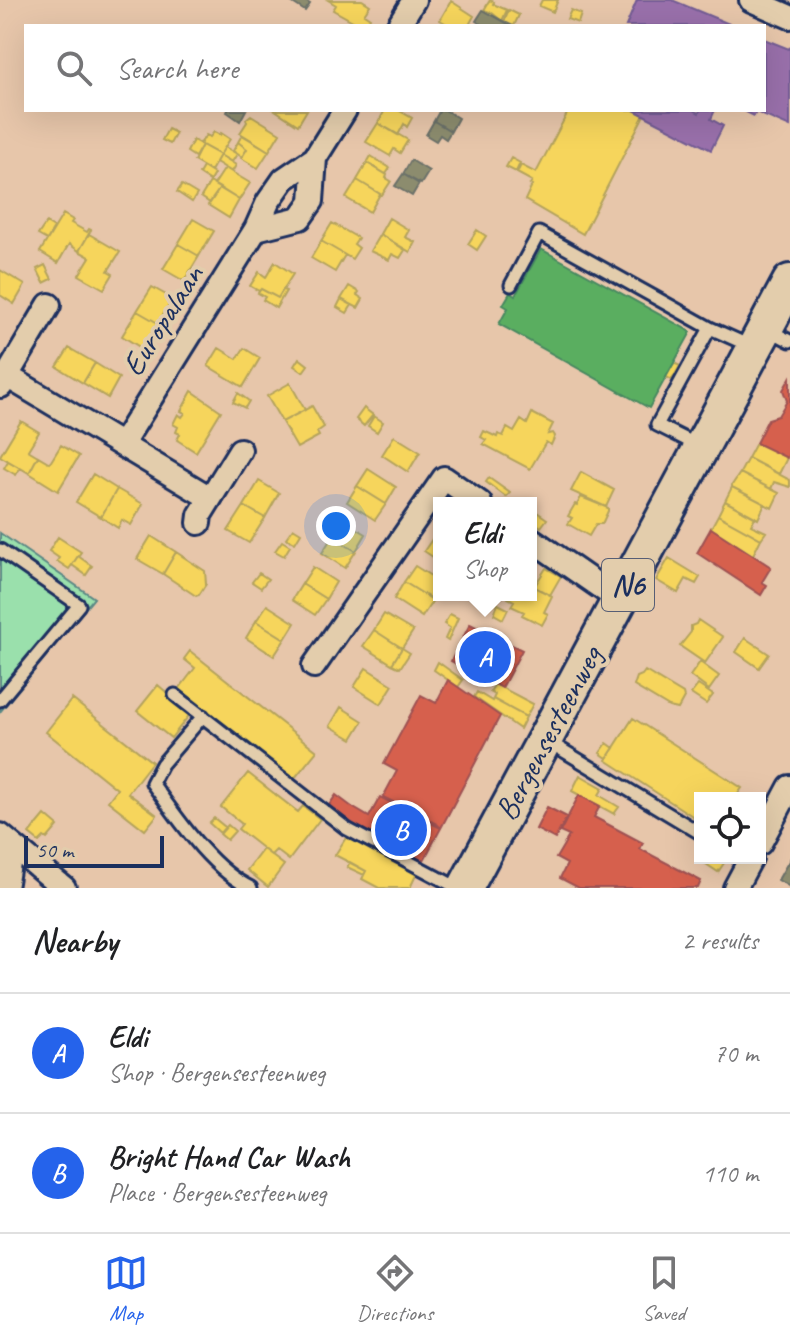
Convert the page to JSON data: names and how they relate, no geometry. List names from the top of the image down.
{
  "streets": {
    "main road": ["N6", "Bergensesteenweg"],
    "street": ["Europalaan"]
  },
  "scale_bar": "50 m",
  "page": {
    "search": "Search here",
    "popup": ["Eldi", "Shop"],
    "pins": ["A", "B"],
    "scale": "50 m",
    "heading": ["Nearby", "2 results"],
    "list": [
      {
        "mark": "A",
        "name": "Eldi",
        "note": "Shop · Bergensesteenweg",
        "value": "70 m"
      },
      {
        "mark": "B",
        "name": "Bright Hand Car Wash",
        "note": "Place · Bergensesteenweg",
        "value": "110 m"
      }
    ],
    "nav": ["Map", "Directions", "Saved"]
  }
}
